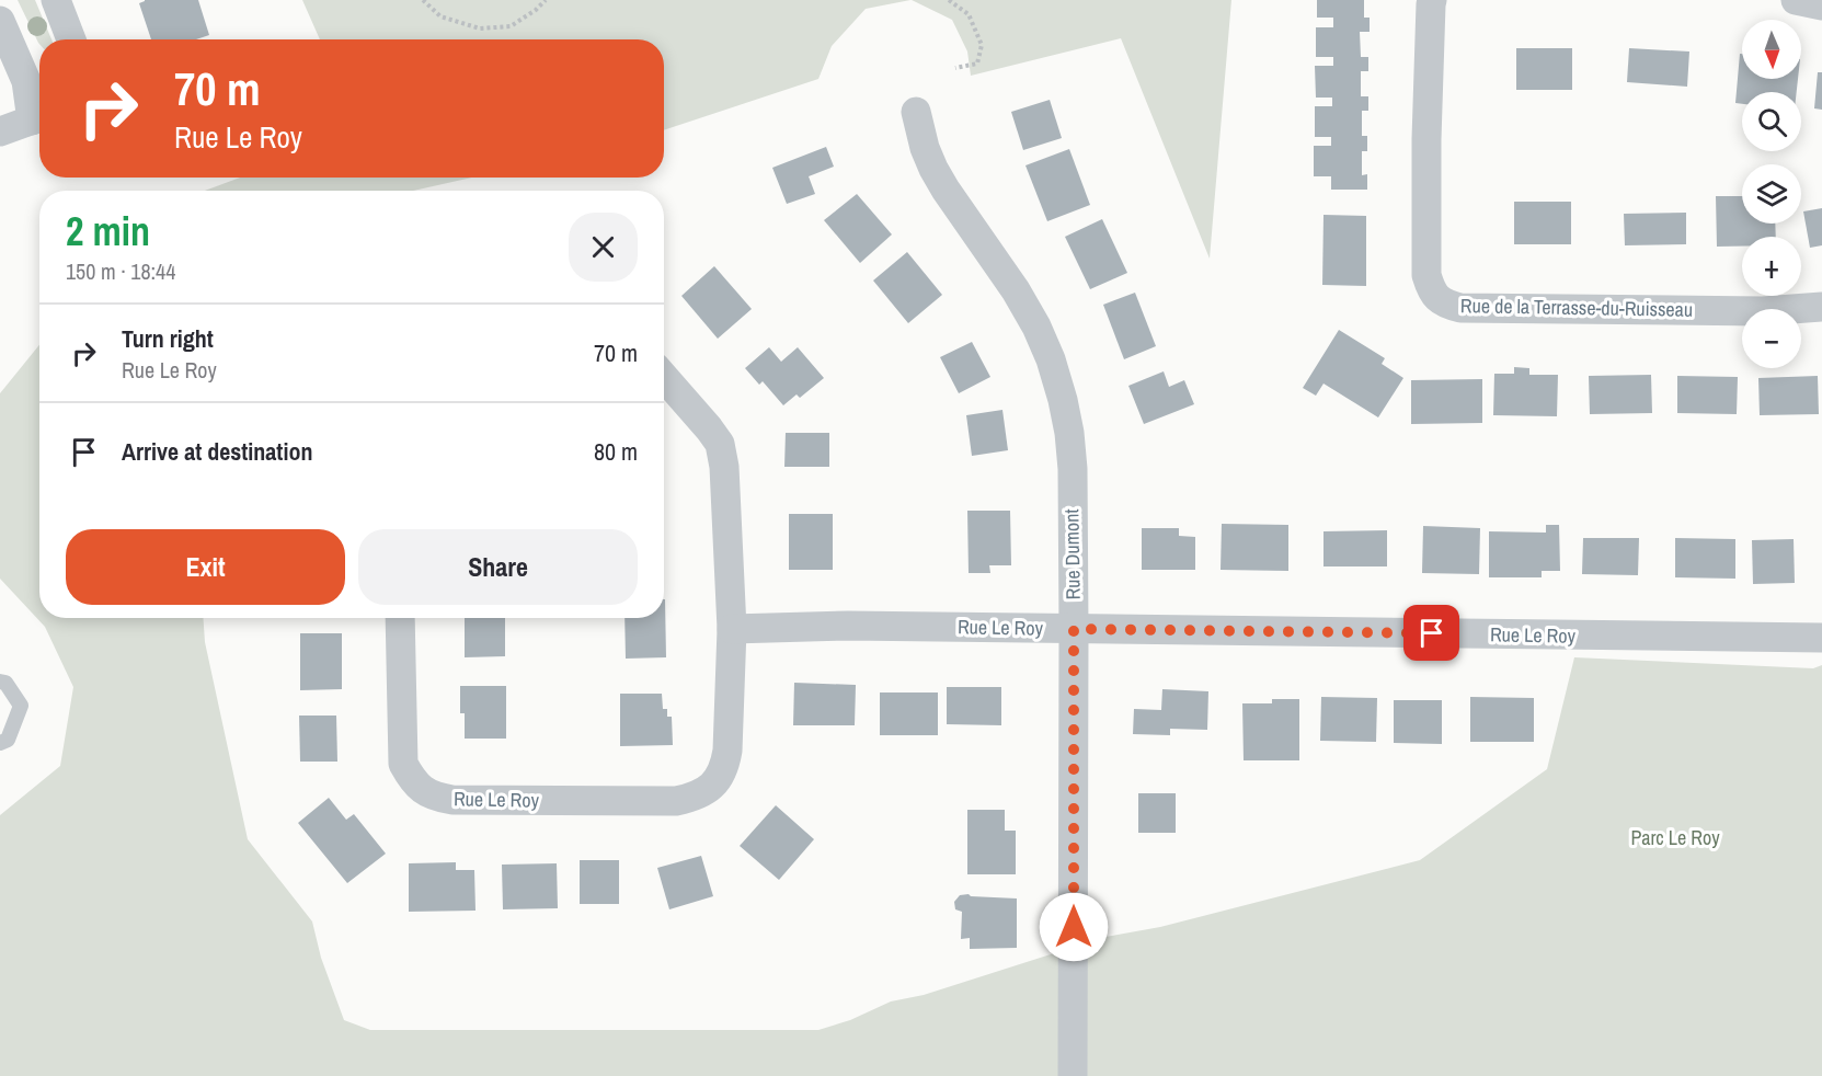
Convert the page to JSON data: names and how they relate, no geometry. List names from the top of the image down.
{
  "streets": {
    "street": ["Rue de la Terrasse-du-Ruisseau", "Rue Dumont", "Rue Le Roy"]
  },
  "crossings": [
    ["Rue Dumont", "Rue Le Roy"]
  ],
  "parks": ["Parc Le Roy"],
  "north": "bottom",
  "page": {
    "map_buttons": ["+", "−"],
    "turn": ["70 m", "Rue Le Roy"],
    "heading": ["2 min", "150 m · 18:44"],
    "list": [
      {
        "name": "Turn right",
        "note": "Rue Le Roy",
        "value": "70 m"
      },
      {
        "name": "Arrive at destination",
        "value": "80 m"
      }
    ],
    "buttons": ["Exit", "Share"]
  }
}
